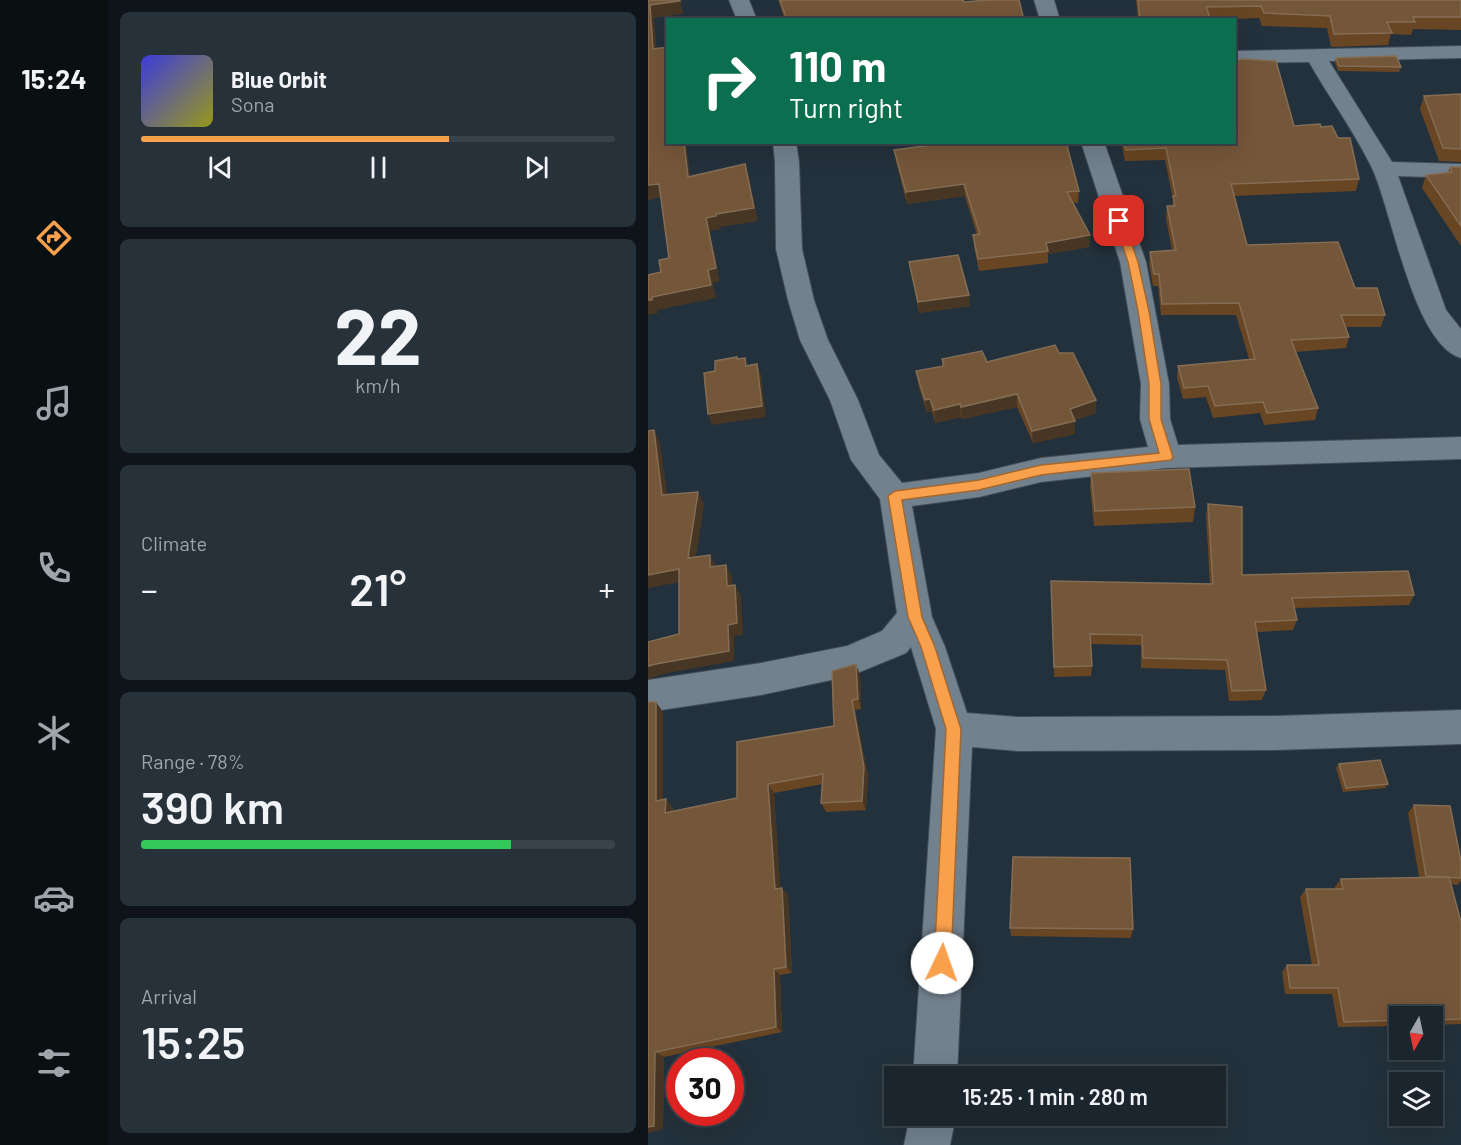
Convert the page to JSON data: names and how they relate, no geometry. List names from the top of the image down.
{
  "north": "bottom",
  "page": {
    "tabs": "15:24",
    "turn": ["110 m", "Turn right"],
    "song": ["Blue Orbit", "Sona"],
    "tile": [
      ["22", "km/h"],
      "Climate",
      ["Range · 78%", "390 km"],
      ["Arrival", "15:25"]
    ],
    "heat": ["−", "21°", "+"],
    "limit": "30",
    "trip": "15:25 · 1 min · 280 m"
  }
}
